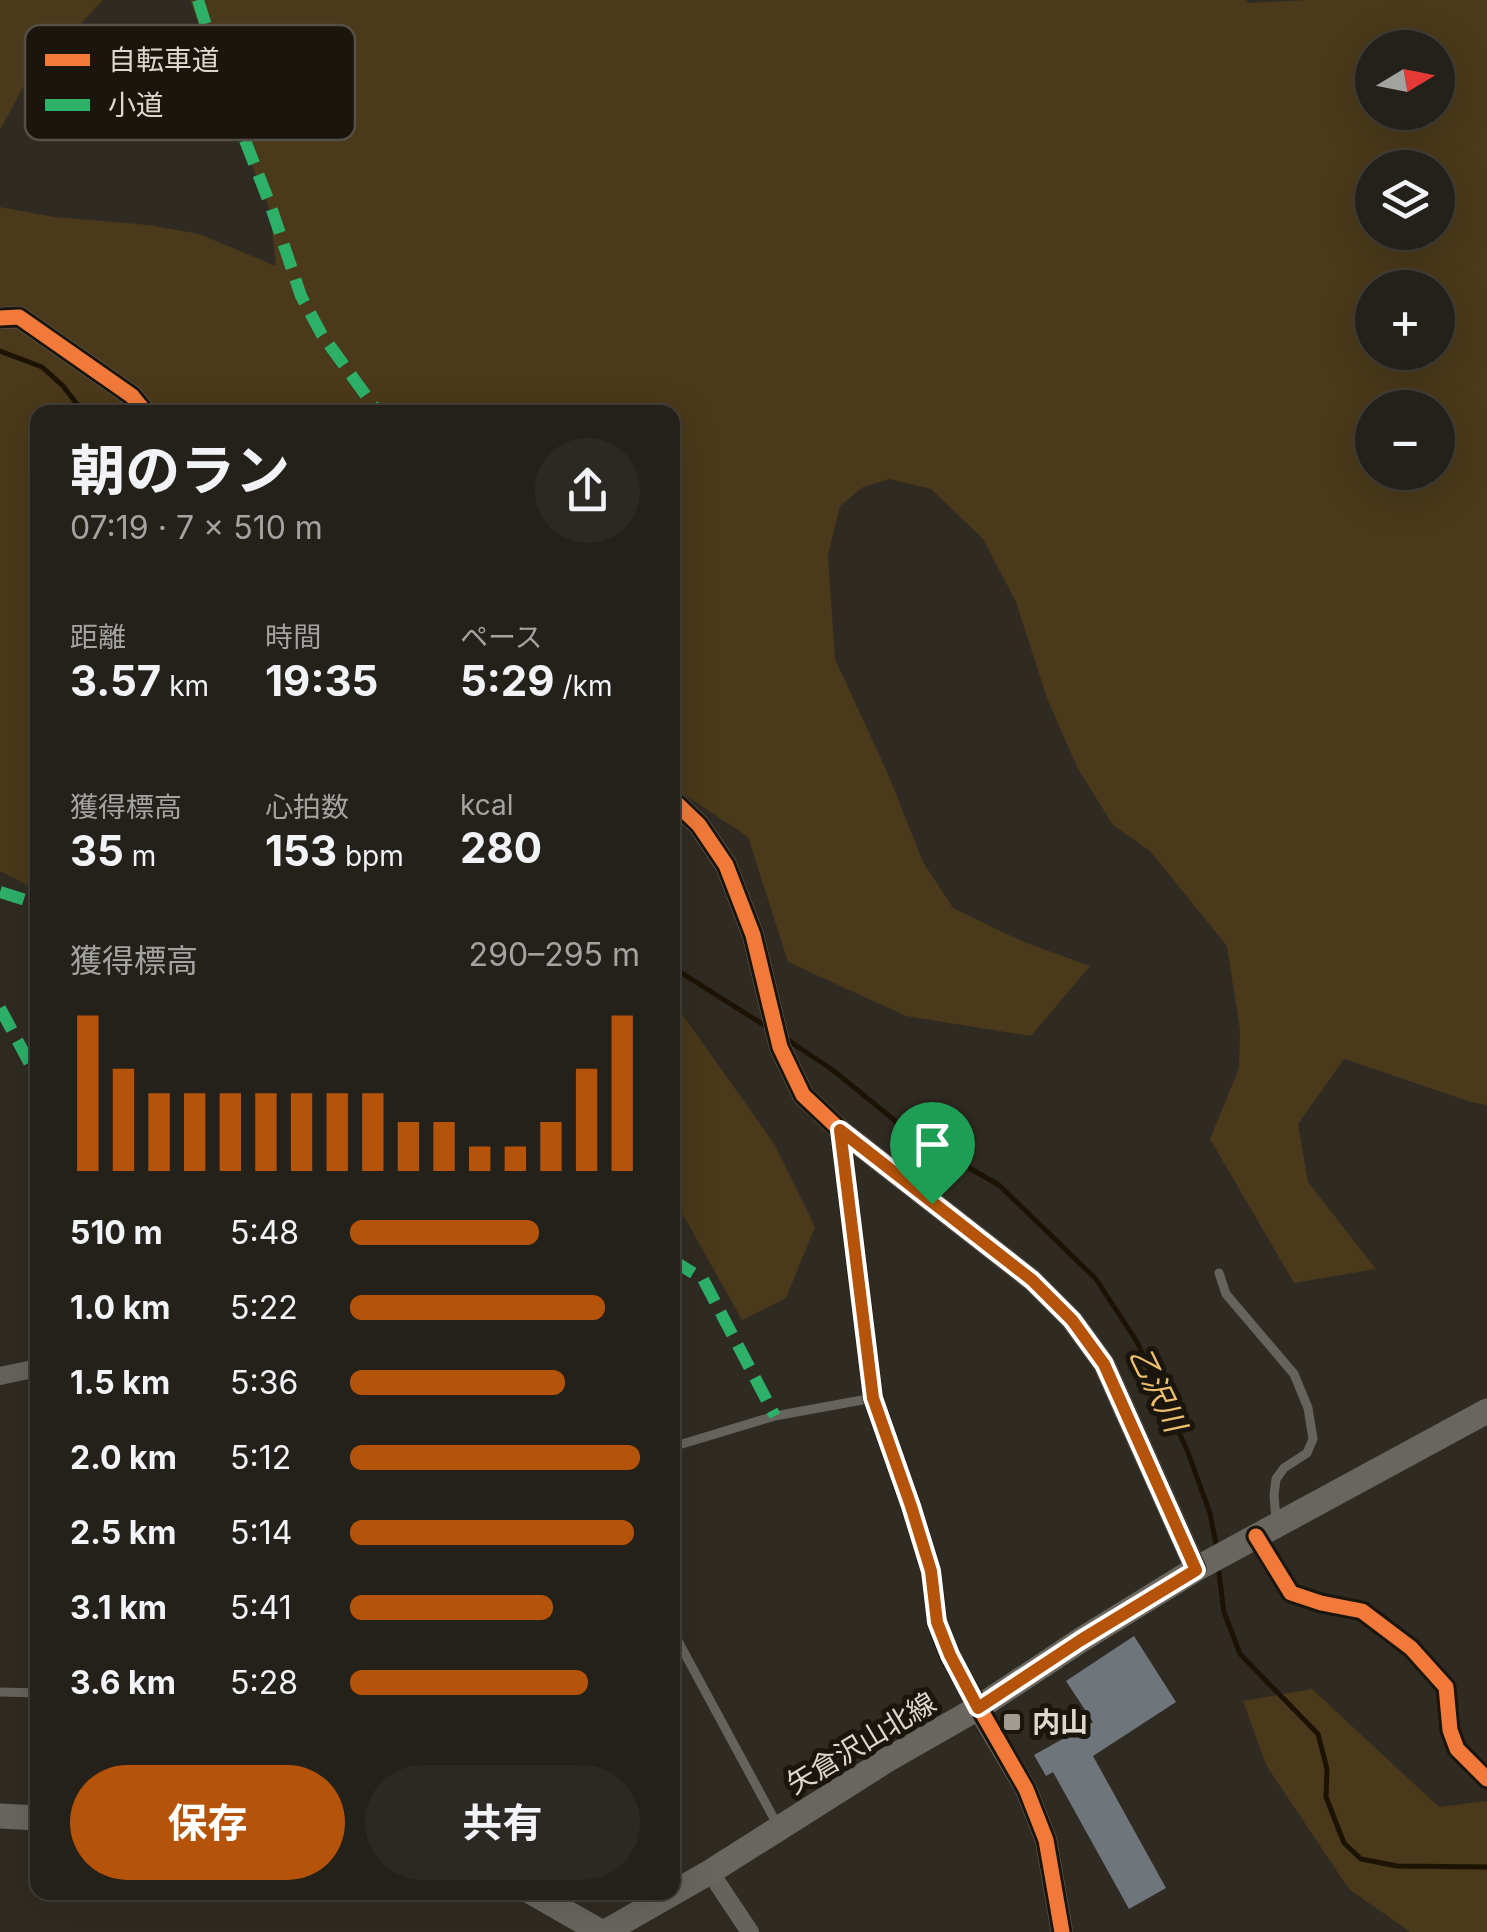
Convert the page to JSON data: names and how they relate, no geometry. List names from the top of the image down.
{
  "streets": {
    "main road": ["矢倉沢山北線"]
  },
  "water": ["乙沢川"],
  "places": {
    "transit": ["内山"]
  },
  "legend": ["自転車道", "小道"],
  "north": "right",
  "page": {
    "map_buttons": ["+", "−"],
    "heading": ["朝のラン", "07:19 · 7 × 510 m"],
    "stats": [
      ["距離", "3.57 km"],
      ["時間", "19:35"],
      ["ペース", "5:29 /km"],
      ["獲得標高", "35 m"],
      ["心拍数", "153 bpm"],
      ["kcal", "280"]
    ],
    "chart": ["獲得標高", "290–295 m"],
    "list": [
      {
        "name": "510 m",
        "note": "5:48"
      },
      {
        "name": "1.0 km",
        "note": "5:22"
      },
      {
        "name": "1.5 km",
        "note": "5:36"
      },
      {
        "name": "2.0 km",
        "note": "5:12"
      },
      {
        "name": "2.5 km",
        "note": "5:14"
      },
      {
        "name": "3.1 km",
        "note": "5:41"
      },
      {
        "name": "3.6 km",
        "note": "5:28"
      }
    ],
    "buttons": ["保存", "共有"]
  }
}
